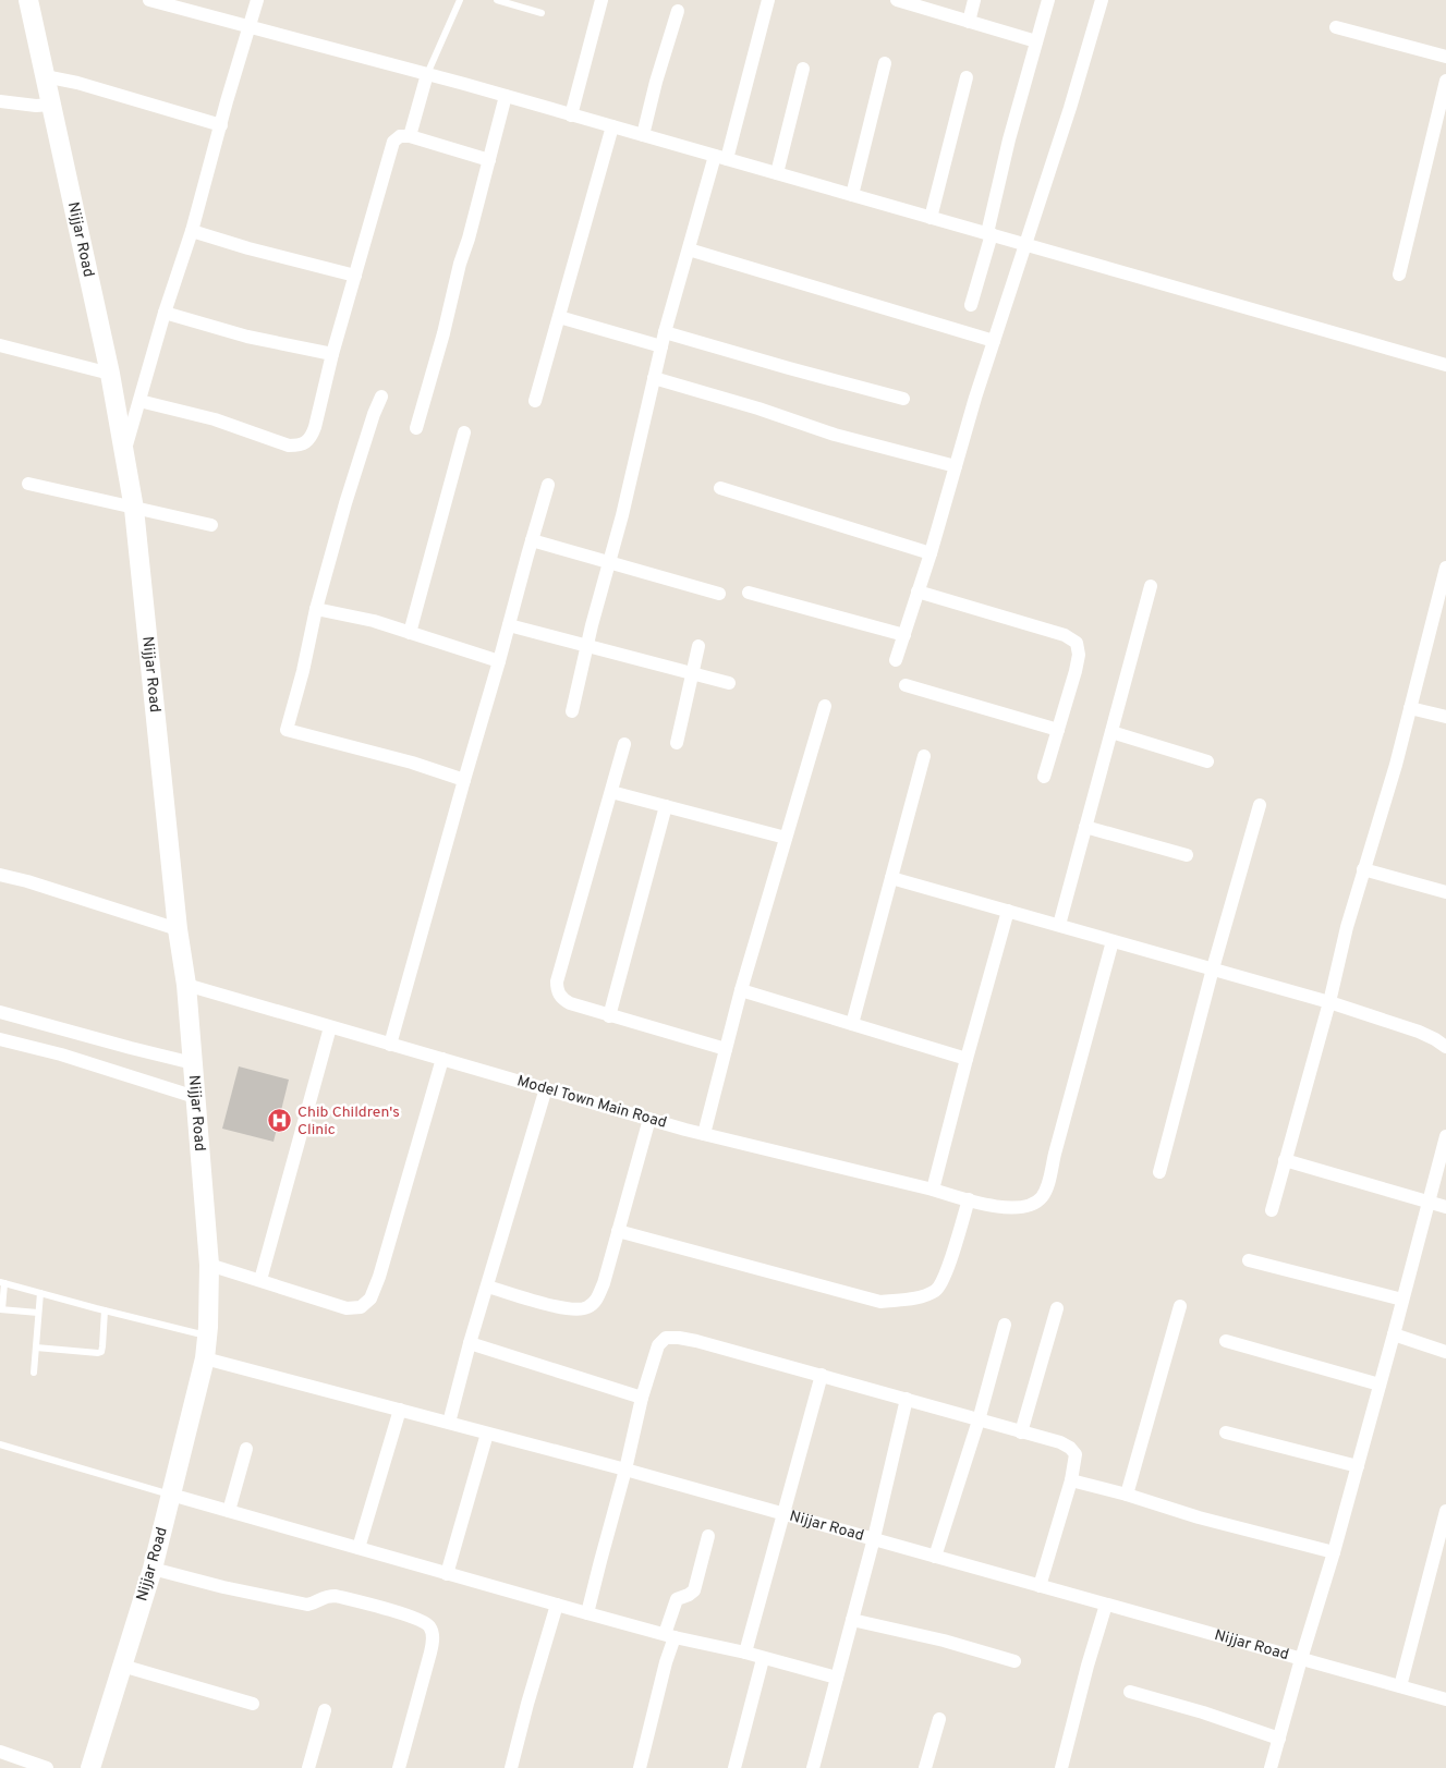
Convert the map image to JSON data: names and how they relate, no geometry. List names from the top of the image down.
{
  "streets": {
    "street": ["Nijjar Road", "Model Town Main Road"]
  },
  "crossings": [
    ["Nijjar Road", "Model Town Main Road"]
  ],
  "places": {
    "hospital": ["Chib Children's Clinic"]
  }
}
